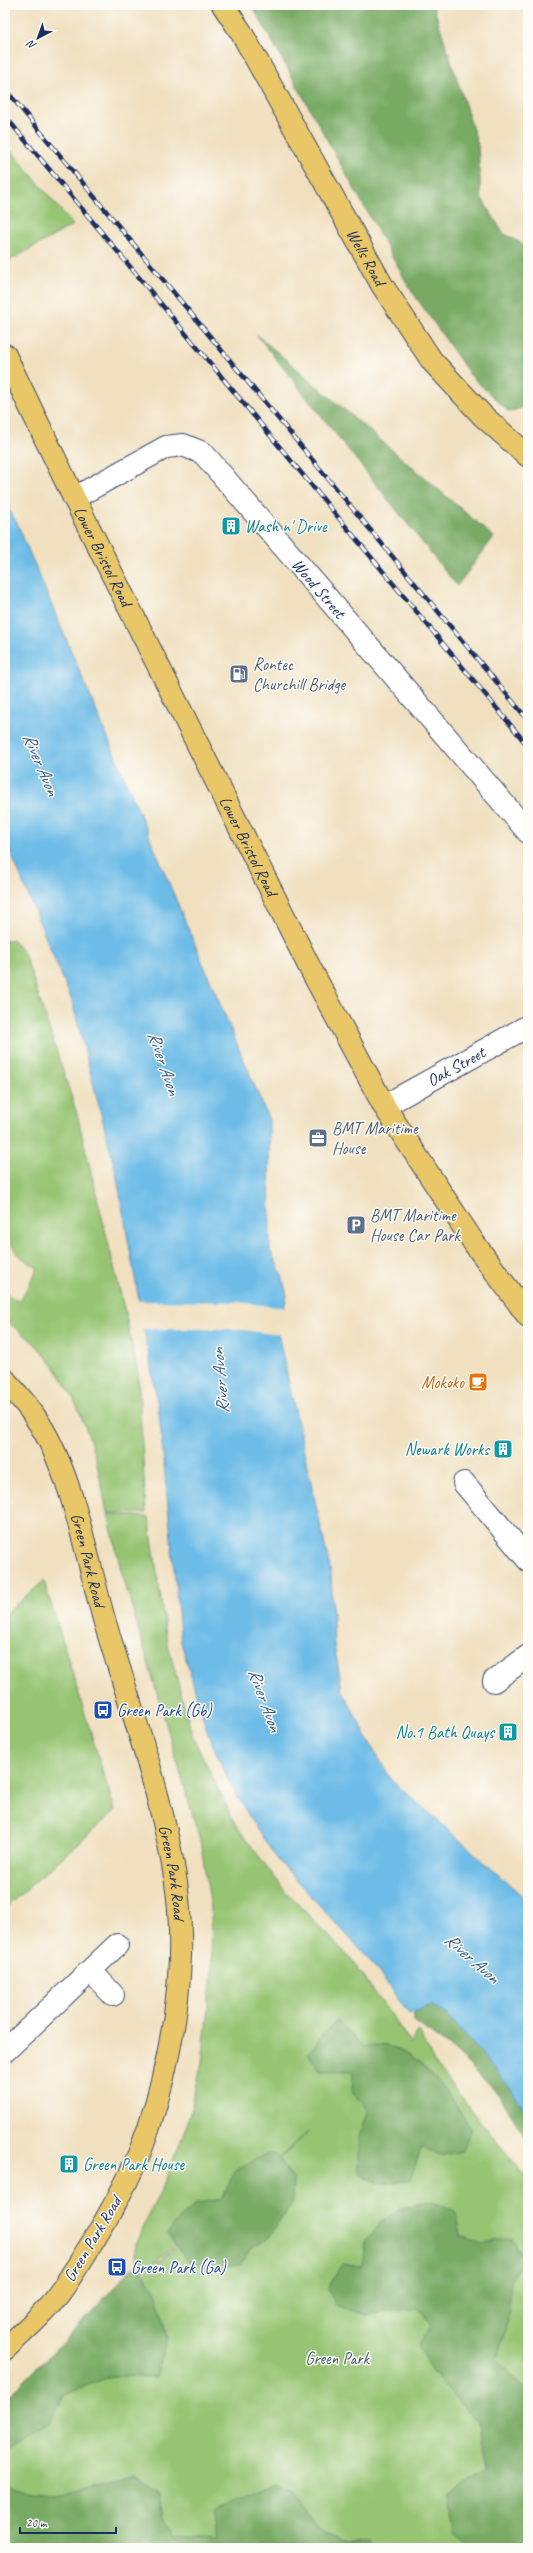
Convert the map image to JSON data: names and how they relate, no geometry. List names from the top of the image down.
{
  "streets": {
    "main road": ["Wells Road", "Lower Bristol Road", "Green Park Road"],
    "street": ["Wood Street", "Oak Street"]
  },
  "crossings": [
    ["Lower Bristol Road", "Wood Street"],
    ["Lower Bristol Road", "Oak Street"]
  ],
  "water": ["River Avon"],
  "parks": ["Green Park"],
  "places": {
    "building": [
      "Wash n' Drive",
      "Newark Works",
      "No.1 Bath Quays",
      "Green Park House"
    ],
    "fuel station": ["Rontec Churchill Bridge"],
    "office": ["BMT Maritime House"],
    "parking": ["BMT Maritime House Car Park"],
    "cafe": ["Mokoko"],
    "bus stop": ["Green Park (Gb)", "Green Park (Ga)"]
  },
  "scale_bar": "20 m",
  "north": "bottom left"
}
